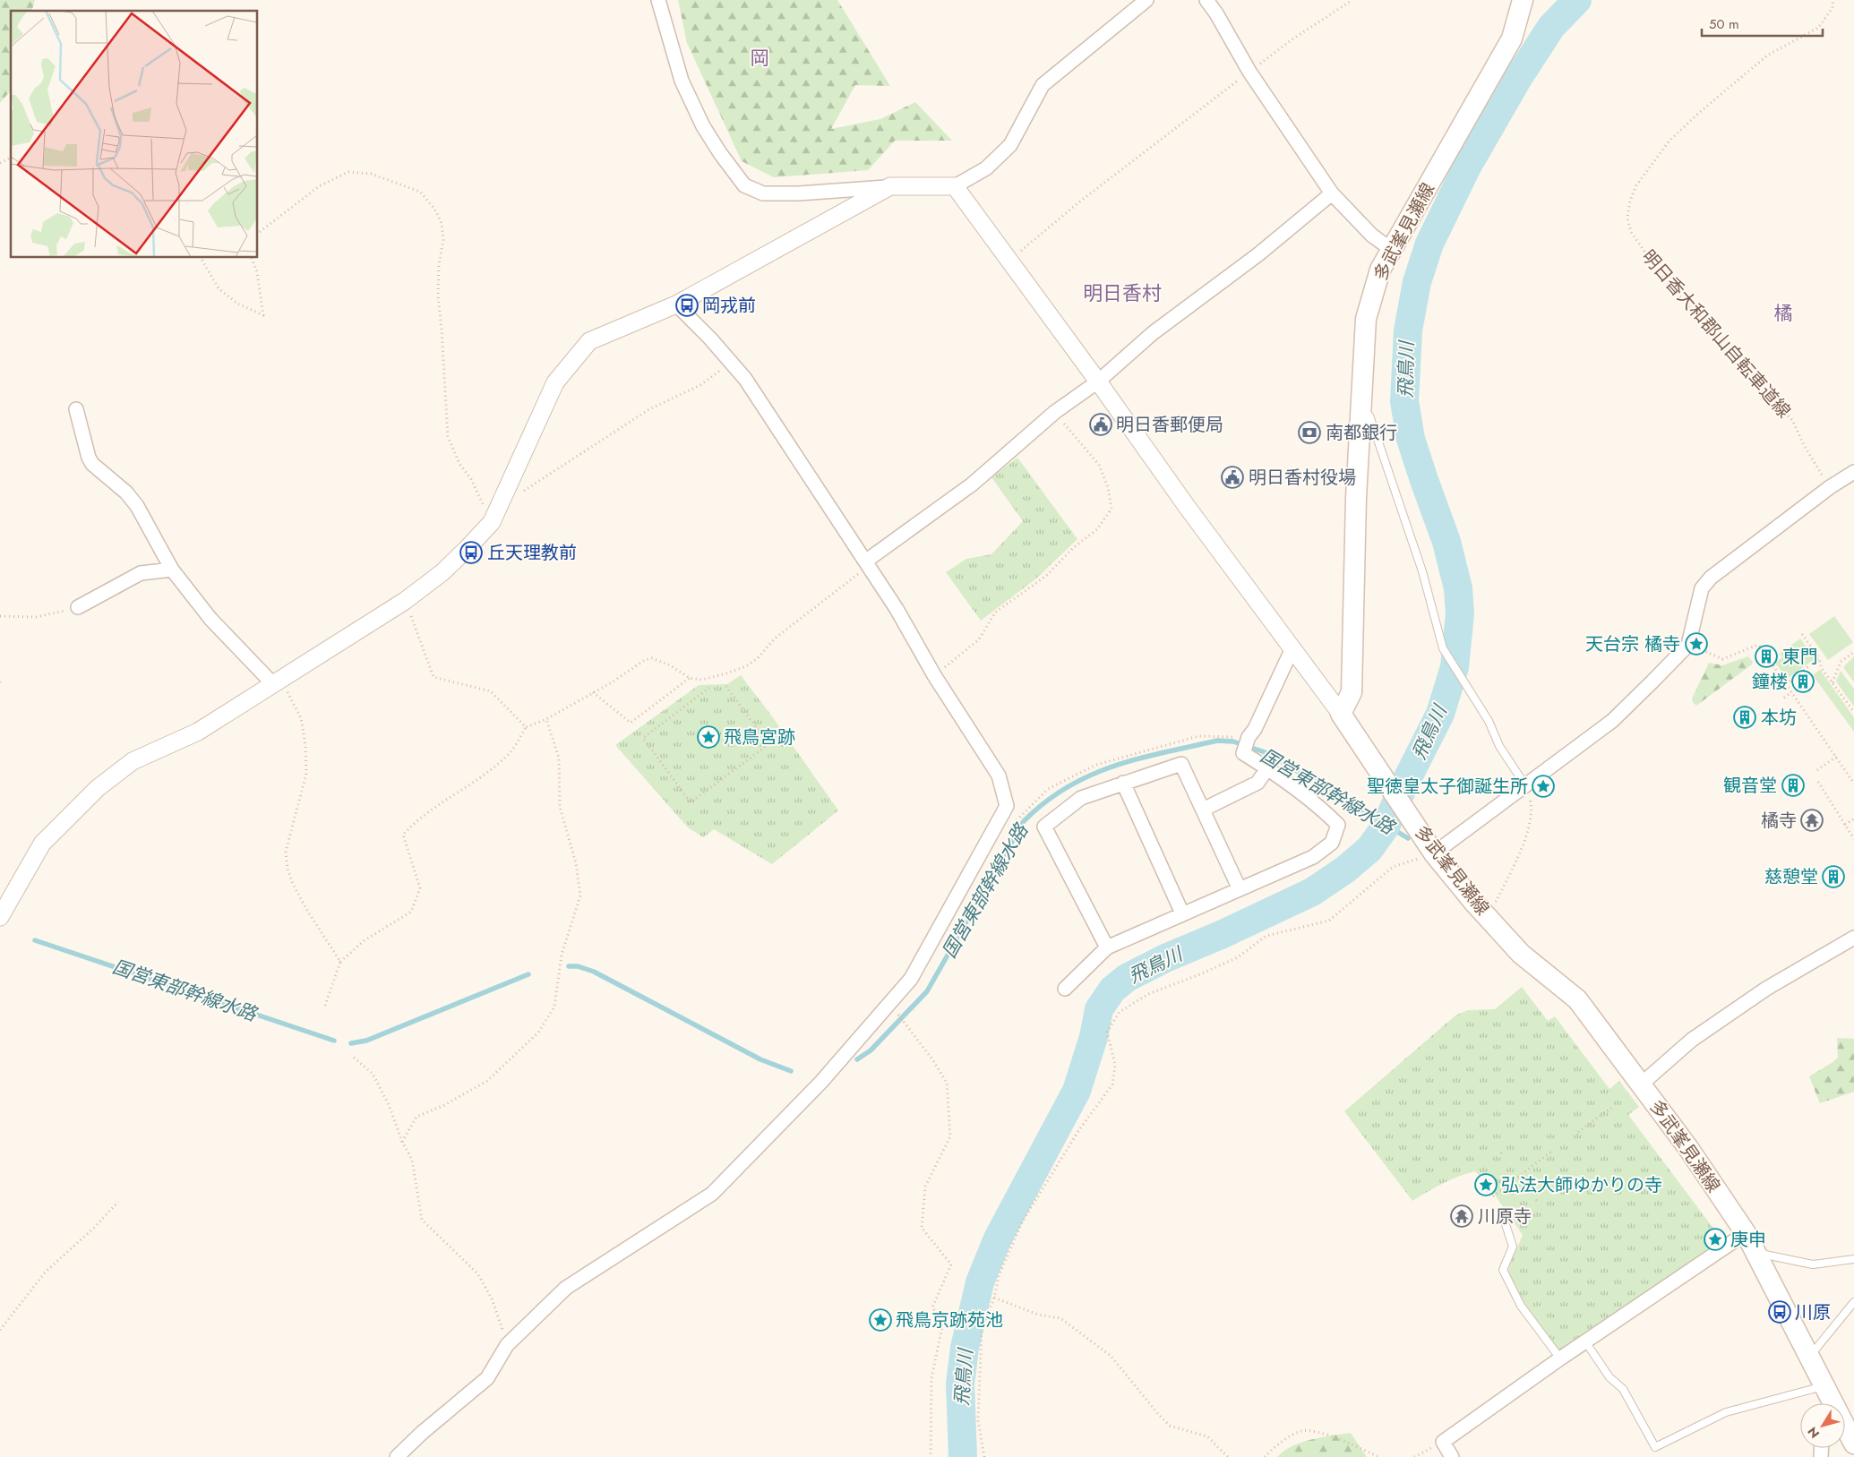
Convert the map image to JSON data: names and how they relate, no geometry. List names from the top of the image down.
{
  "streets": {
    "main road": ["多武峯見瀬線"],
    "path": ["明日香大和郡山自転車道線"]
  },
  "districts": ["岡", "明日香村", "橘"],
  "water": ["飛鳥川", "国営東部幹線水路"],
  "places": {
    "bus stop": ["岡戎前", "丘天理教前", "川原"],
    "public building": ["明日香郵便局", "明日香村役場"],
    "bank": ["南都銀行"],
    "place": [
      "天台宗 橘寺",
      "飛鳥宮跡",
      "聖徳皇太子御誕生所",
      "弘法大師ゆかりの寺",
      "庚申",
      "飛鳥京跡苑池"
    ],
    "building": [
      "東門",
      "鐘楼",
      "本坊",
      "観音堂",
      "慈憩堂"
    ],
    "temple": ["橘寺", "川原寺"]
  },
  "scale_bar": "50 m",
  "north": "bottom left"
}
